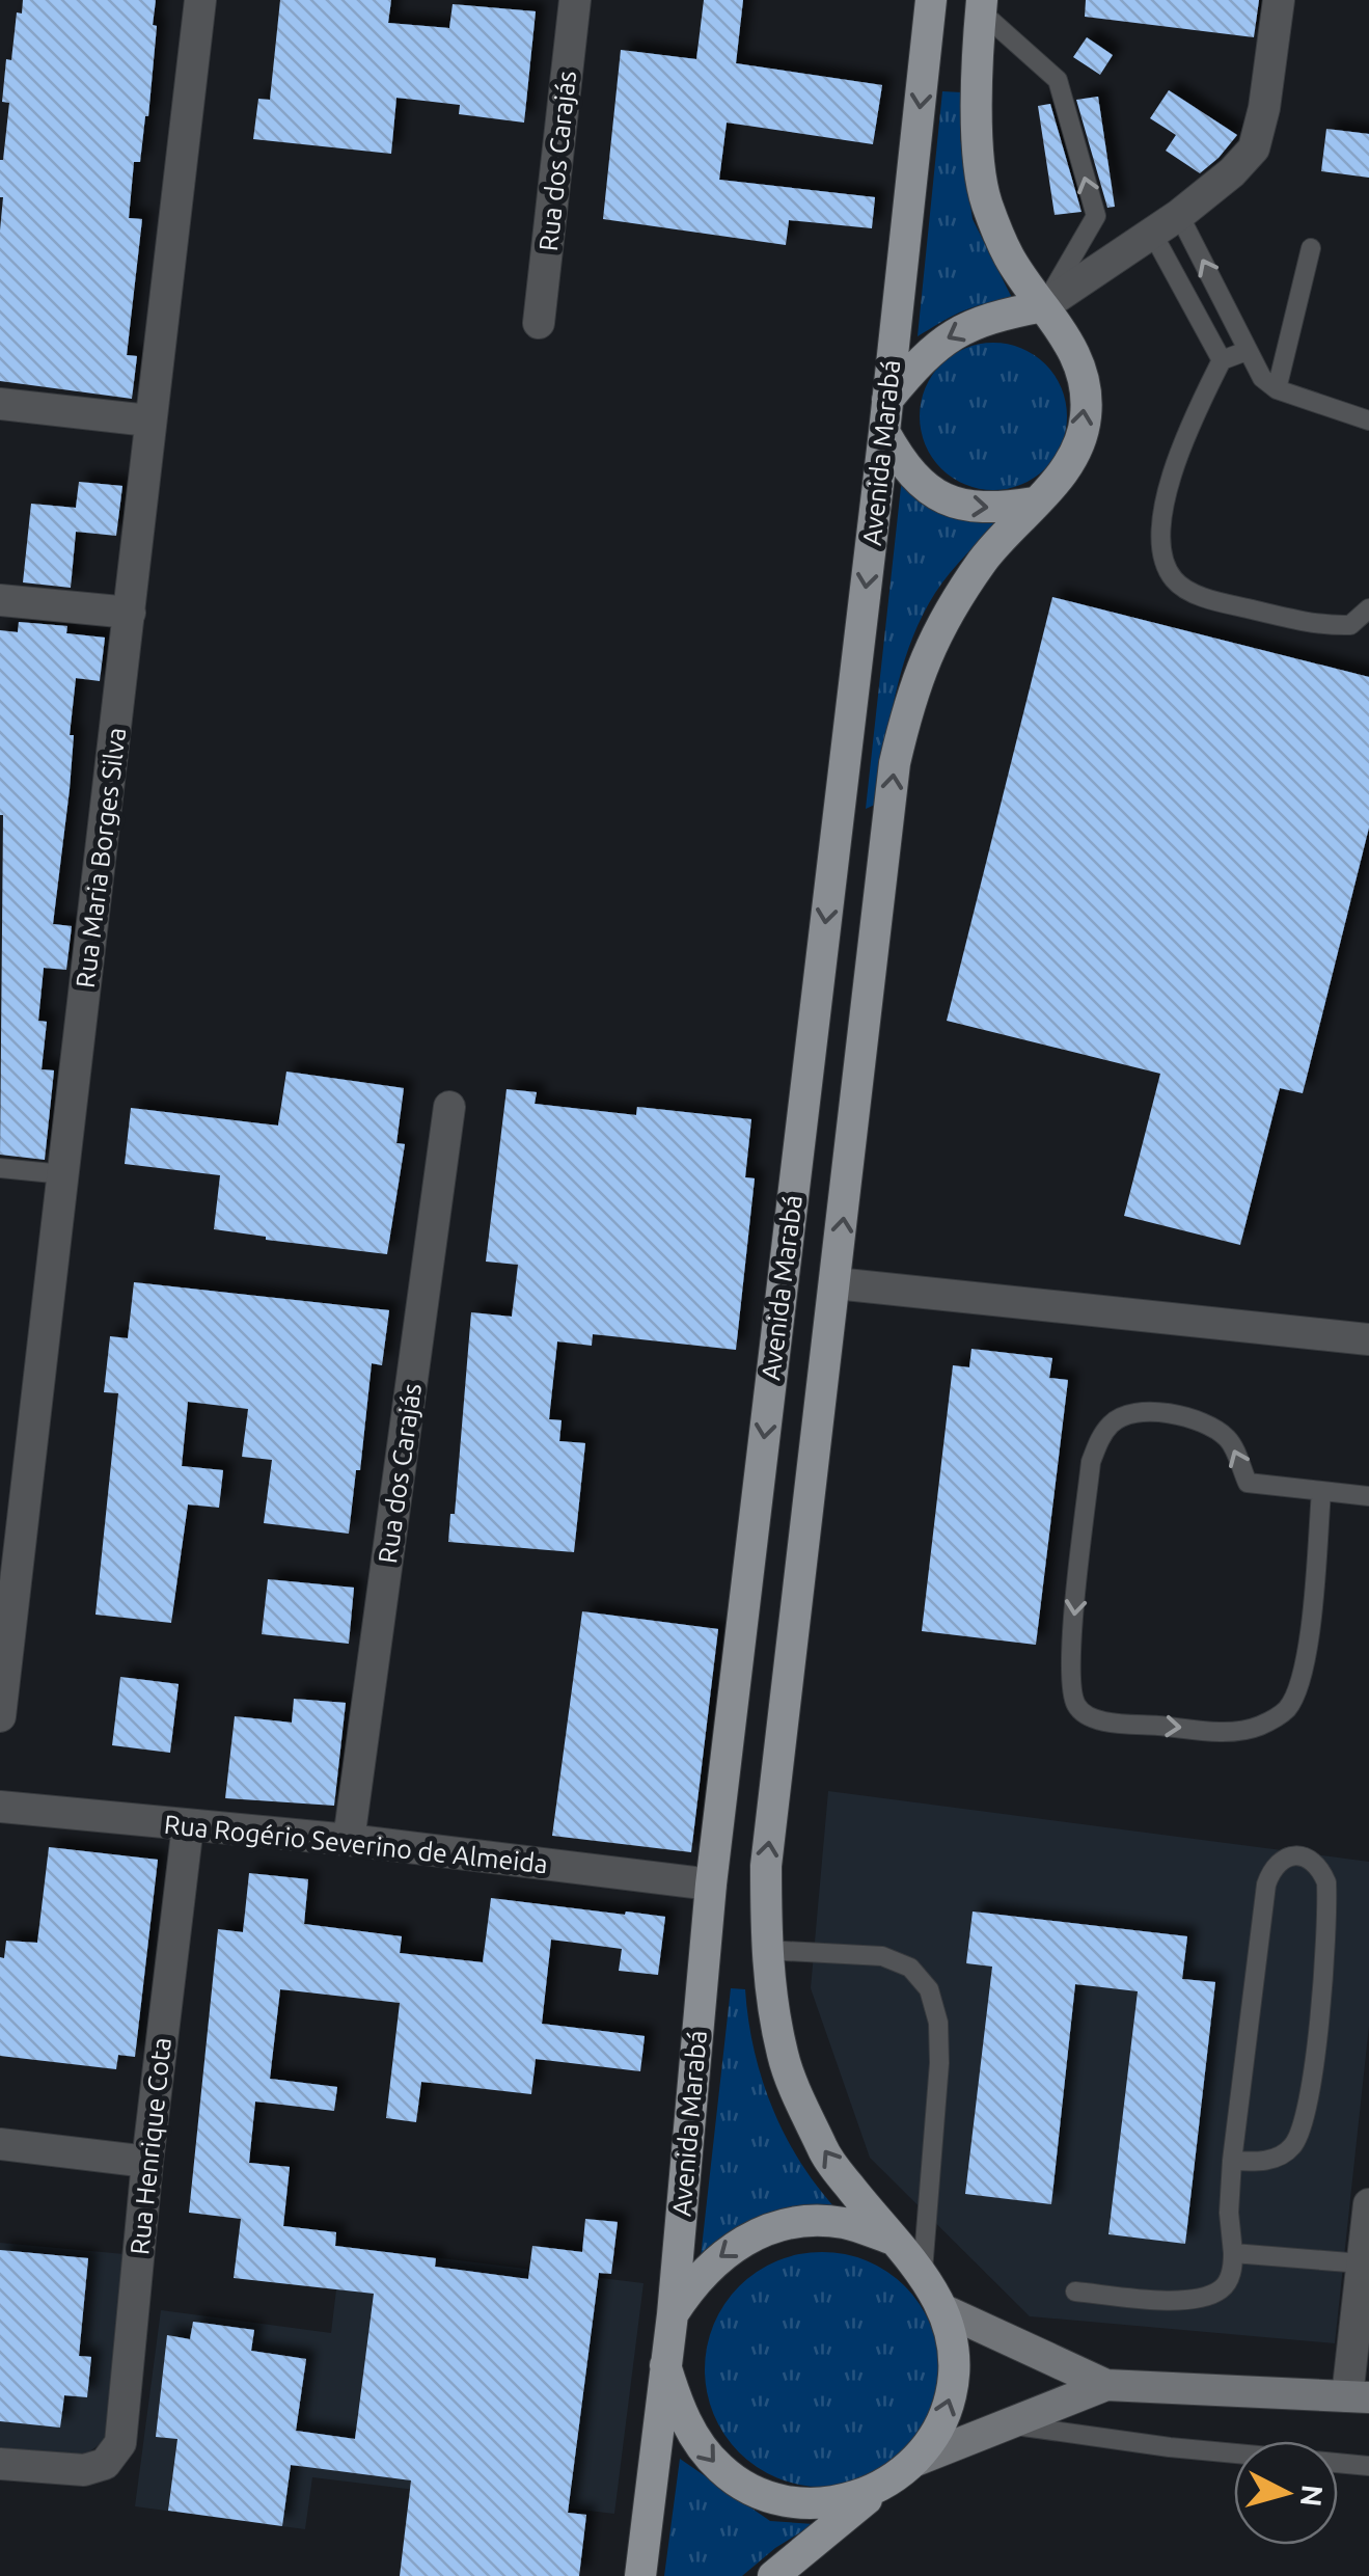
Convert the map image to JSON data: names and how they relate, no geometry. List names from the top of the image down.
{
  "streets": {
    "main road": ["Avenida Marabá"],
    "street": [
      "Rua dos Carajás",
      "Rua Maria Borges Silva",
      "Rua Rogério Severino de Almeida",
      "Rua Henrique Cota"
    ]
  },
  "crossings": [
    ["Rua dos Carajás", "Rua Rogério Severino de Almeida"],
    ["Avenida Marabá", "Rua Rogério Severino de Almeida"],
    ["Rua Rogério Severino de Almeida", "Rua Henrique Cota"]
  ],
  "north": "right"
}
